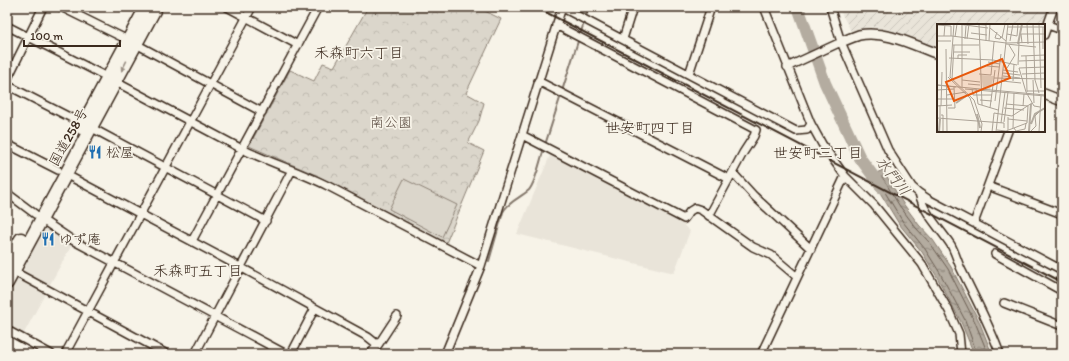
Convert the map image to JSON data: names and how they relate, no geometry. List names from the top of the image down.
{
  "streets": {
    "highway": ["国道258号"]
  },
  "districts": [
    "禾森町六丁目",
    "世安町四丁目",
    "世安町三丁目",
    "禾森町五丁目"
  ],
  "water": ["水門川"],
  "parks": ["南公園"],
  "places": {
    "restaurant": ["松屋", "ゆず庵"]
  },
  "scale_bar": "100 m"
}
